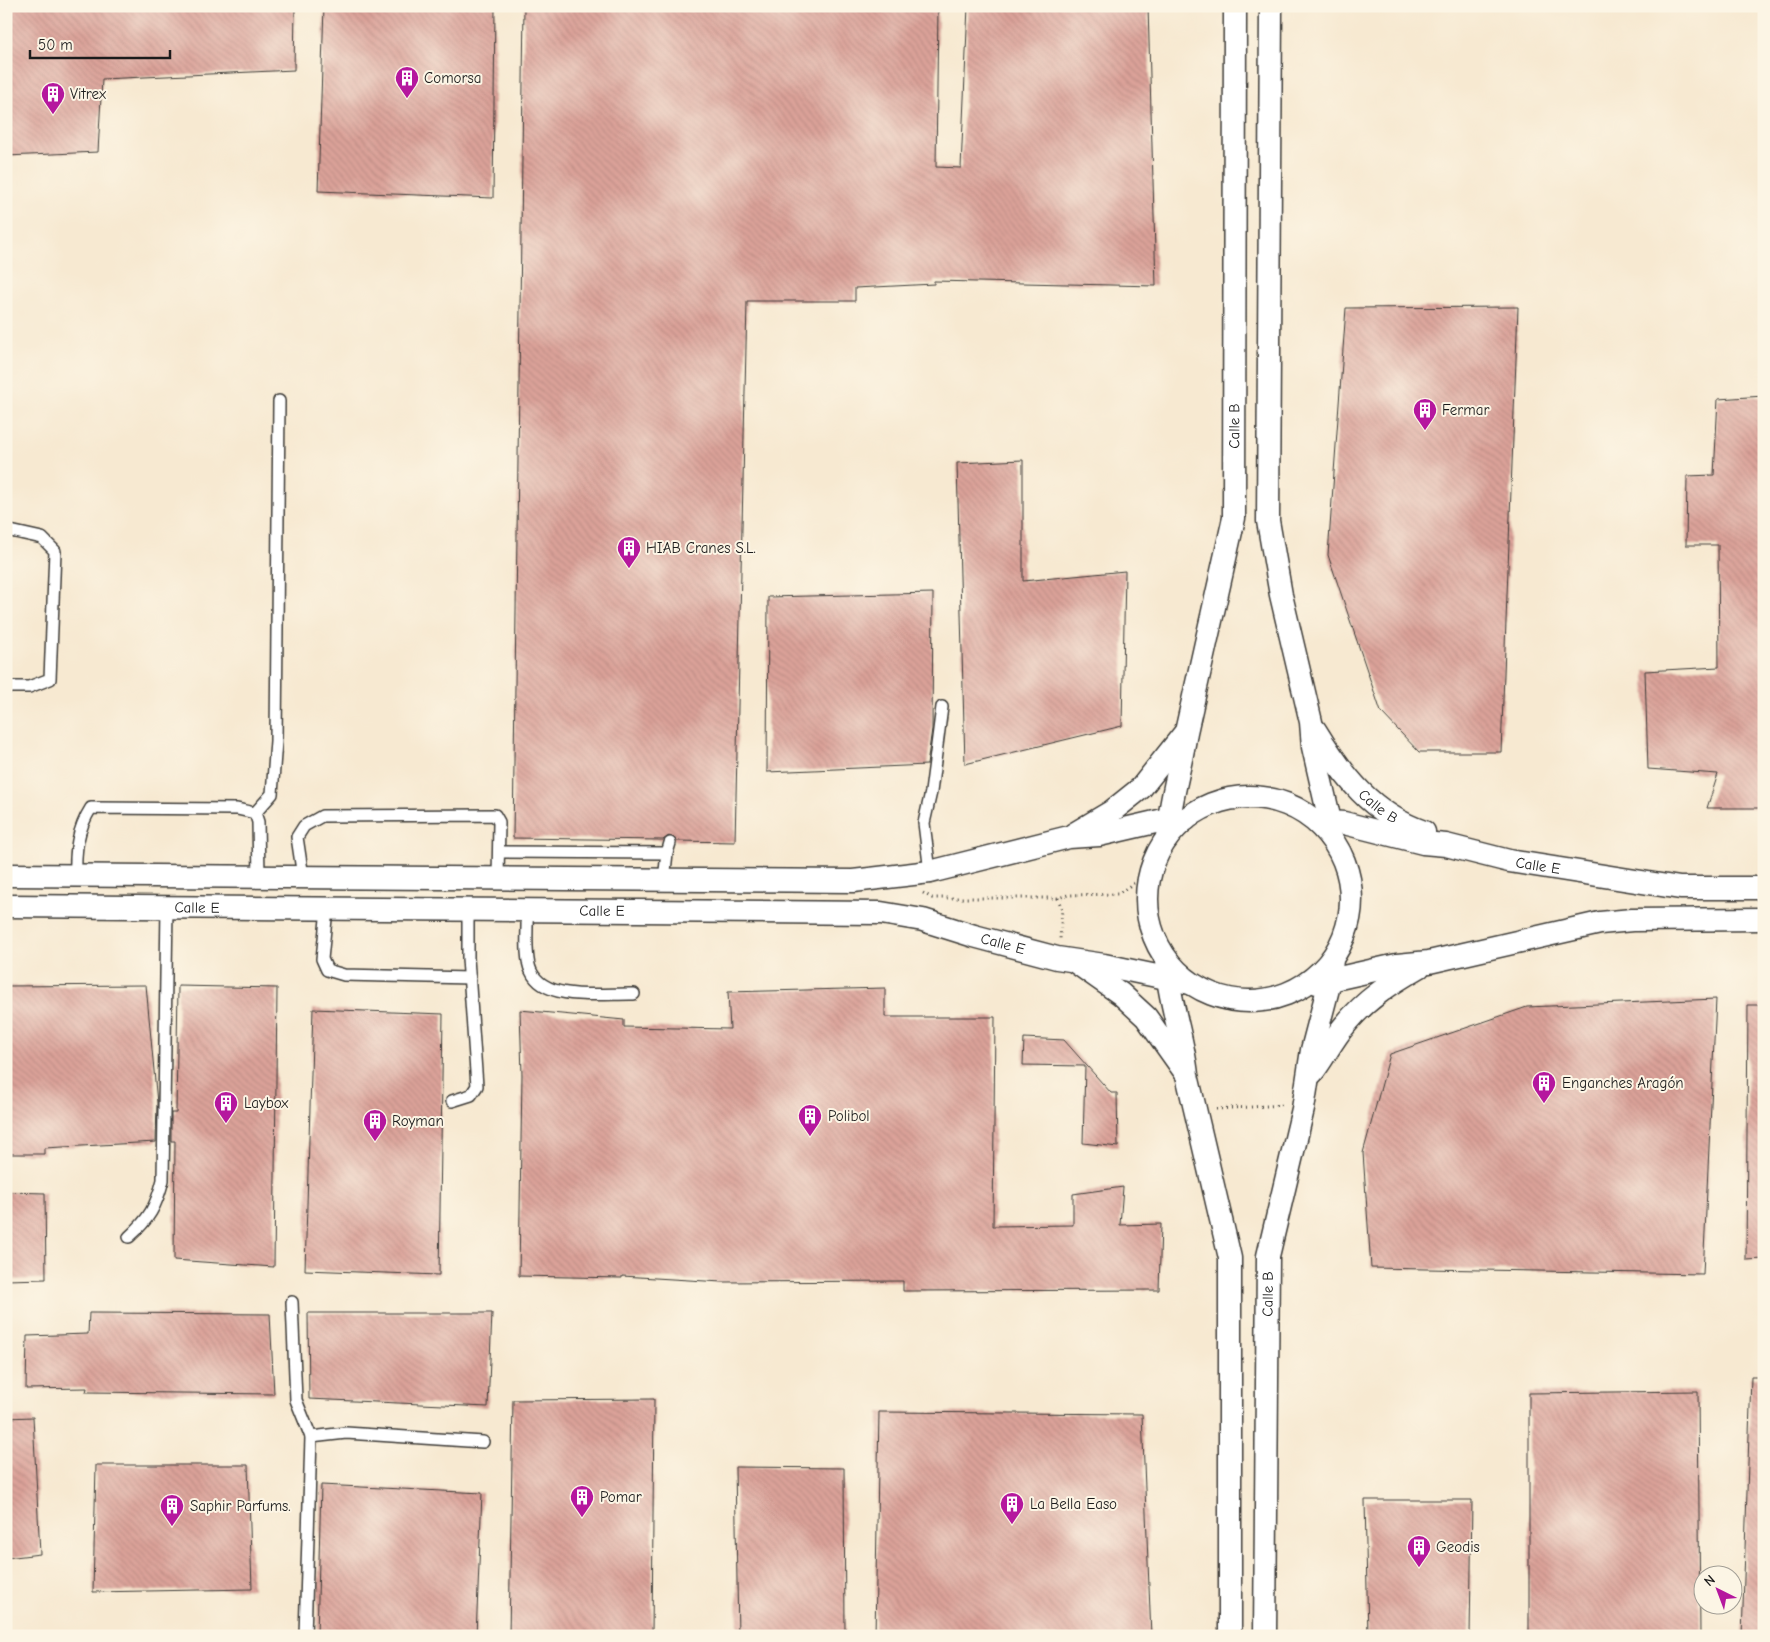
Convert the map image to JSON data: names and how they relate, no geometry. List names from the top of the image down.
{
  "streets": {
    "street": ["Calle B", "Calle E"]
  },
  "crossings": [
    ["Calle B", "Calle E"]
  ],
  "places": {
    "building": [
      "Comorsa",
      "Vitrex",
      "Fermar",
      "HIAB Cranes S.L.",
      "Enganches Aragón",
      "Laybox",
      "Polibol",
      "Royman",
      "Pomar",
      "La Bella Easo",
      "Saphir Parfums.",
      "Geodis"
    ]
  },
  "scale_bar": "50 m",
  "north": "top left"
}
